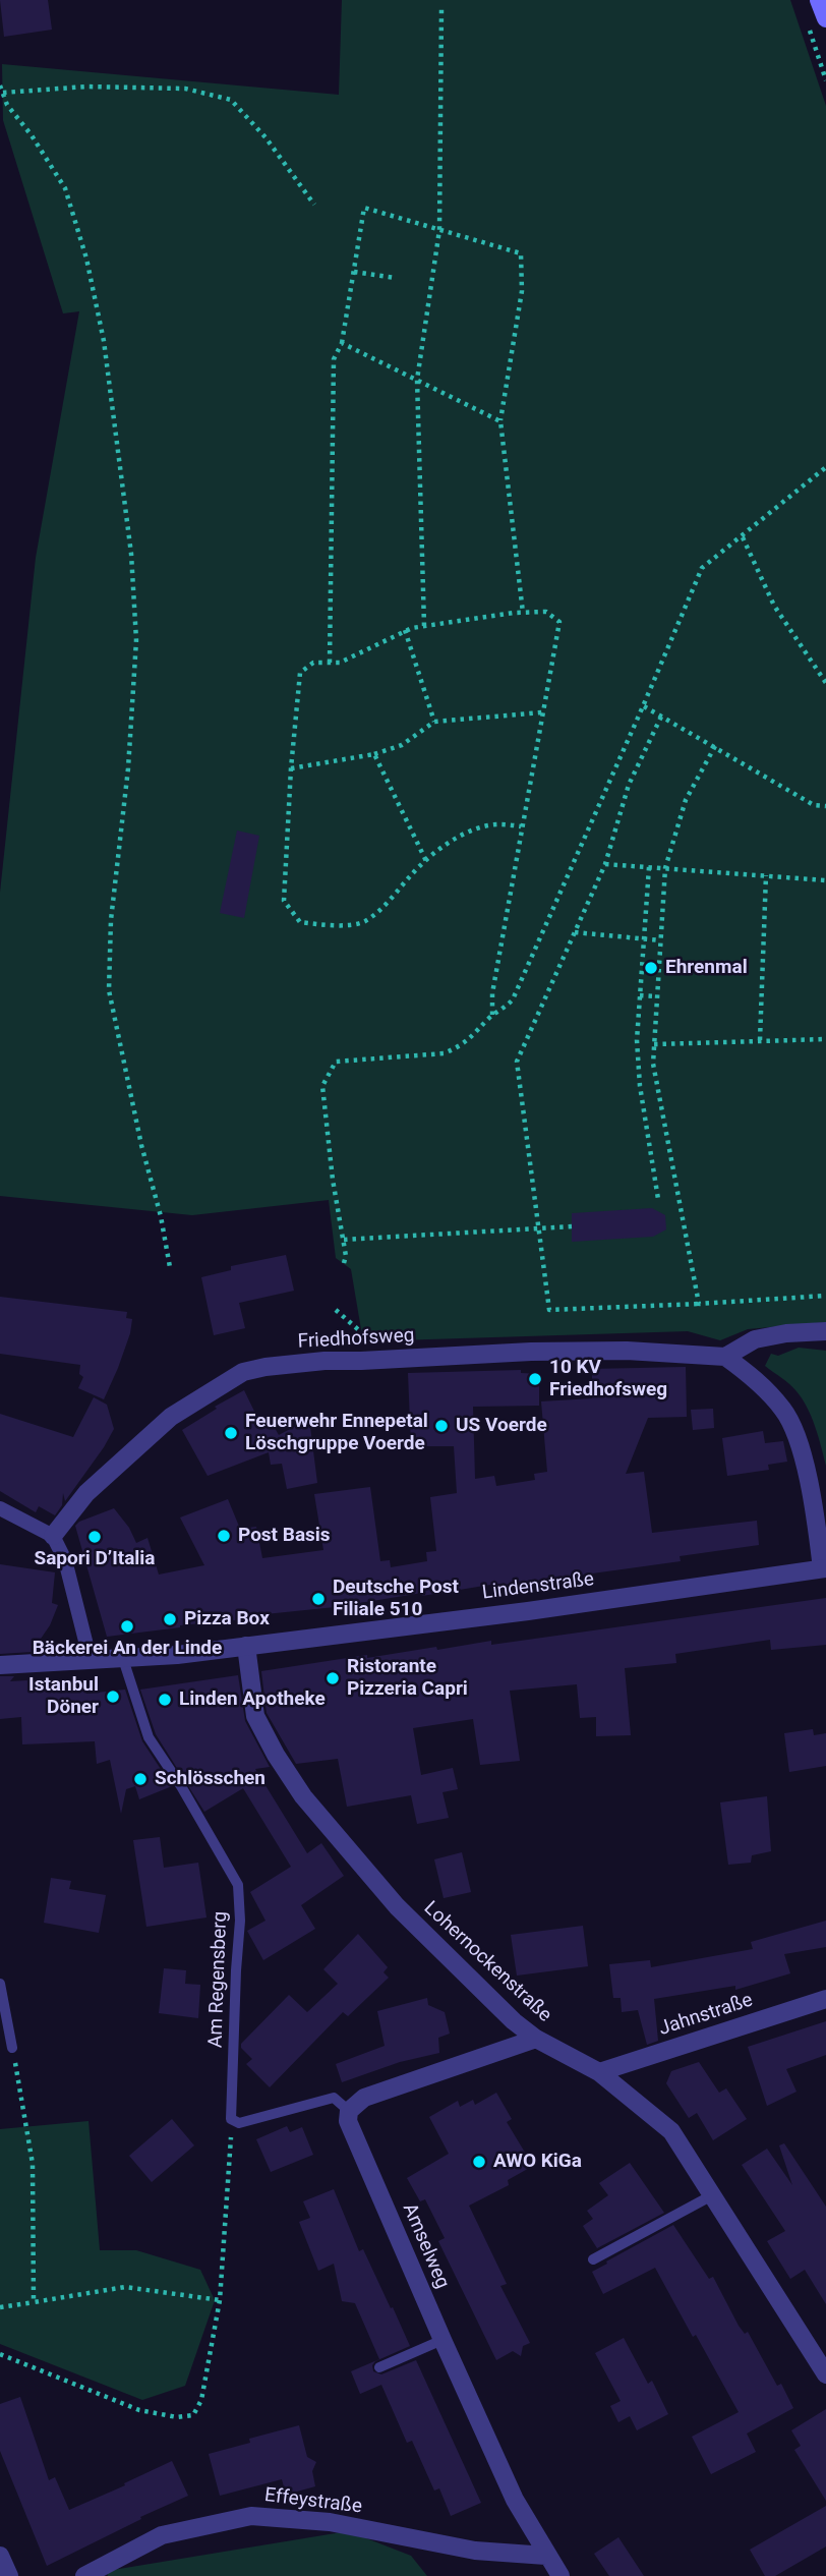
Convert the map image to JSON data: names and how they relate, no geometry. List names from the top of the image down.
{
  "streets": {
    "street": [
      "Friedhofsweg",
      "Lindenstraße",
      "Lohernockenstraße",
      "Jahnstraße",
      "Amselweg",
      "Effeystraße"
    ],
    "lane": ["Am Regensberg"]
  },
  "crossings": [
    ["Lindenstraße", "Lohernockenstraße"],
    ["Lindenstraße", "Am Regensberg"],
    ["Lohernockenstraße", "Jahnstraße"],
    ["Amselweg", "Effeystraße"]
  ],
  "places": [
    "Ehrenmal",
    "10 KV Friedhofsweg",
    "US Voerde",
    "Feuerwehr Ennepetal Löschgruppe Voerde",
    "Post Basis",
    "Sapori D’Italia",
    "Deutsche Post Filiale 510",
    "Pizza Box",
    "Bäckerei An der Linde",
    "Ristorante Pizzeria Capri",
    "Istanbul Döner",
    "Linden Apotheke",
    "Schlösschen",
    "AWO KiGa"
  ]
}
